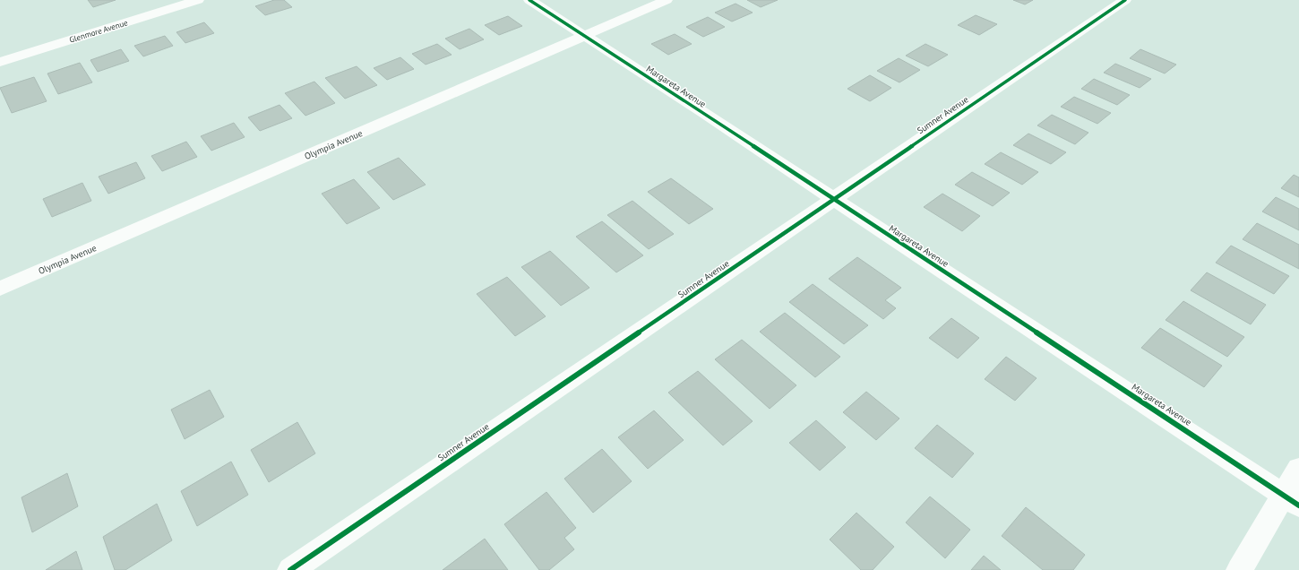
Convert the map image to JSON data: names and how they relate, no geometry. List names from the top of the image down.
{
  "streets": {
    "street": [
      "Glenmore Avenue",
      "Margareta Avenue",
      "Sumner Avenue",
      "Olympia Avenue"
    ]
  },
  "crossings": [
    ["Margareta Avenue", "Sumner Avenue"],
    ["Margareta Avenue", "Olympia Avenue"]
  ]
}
